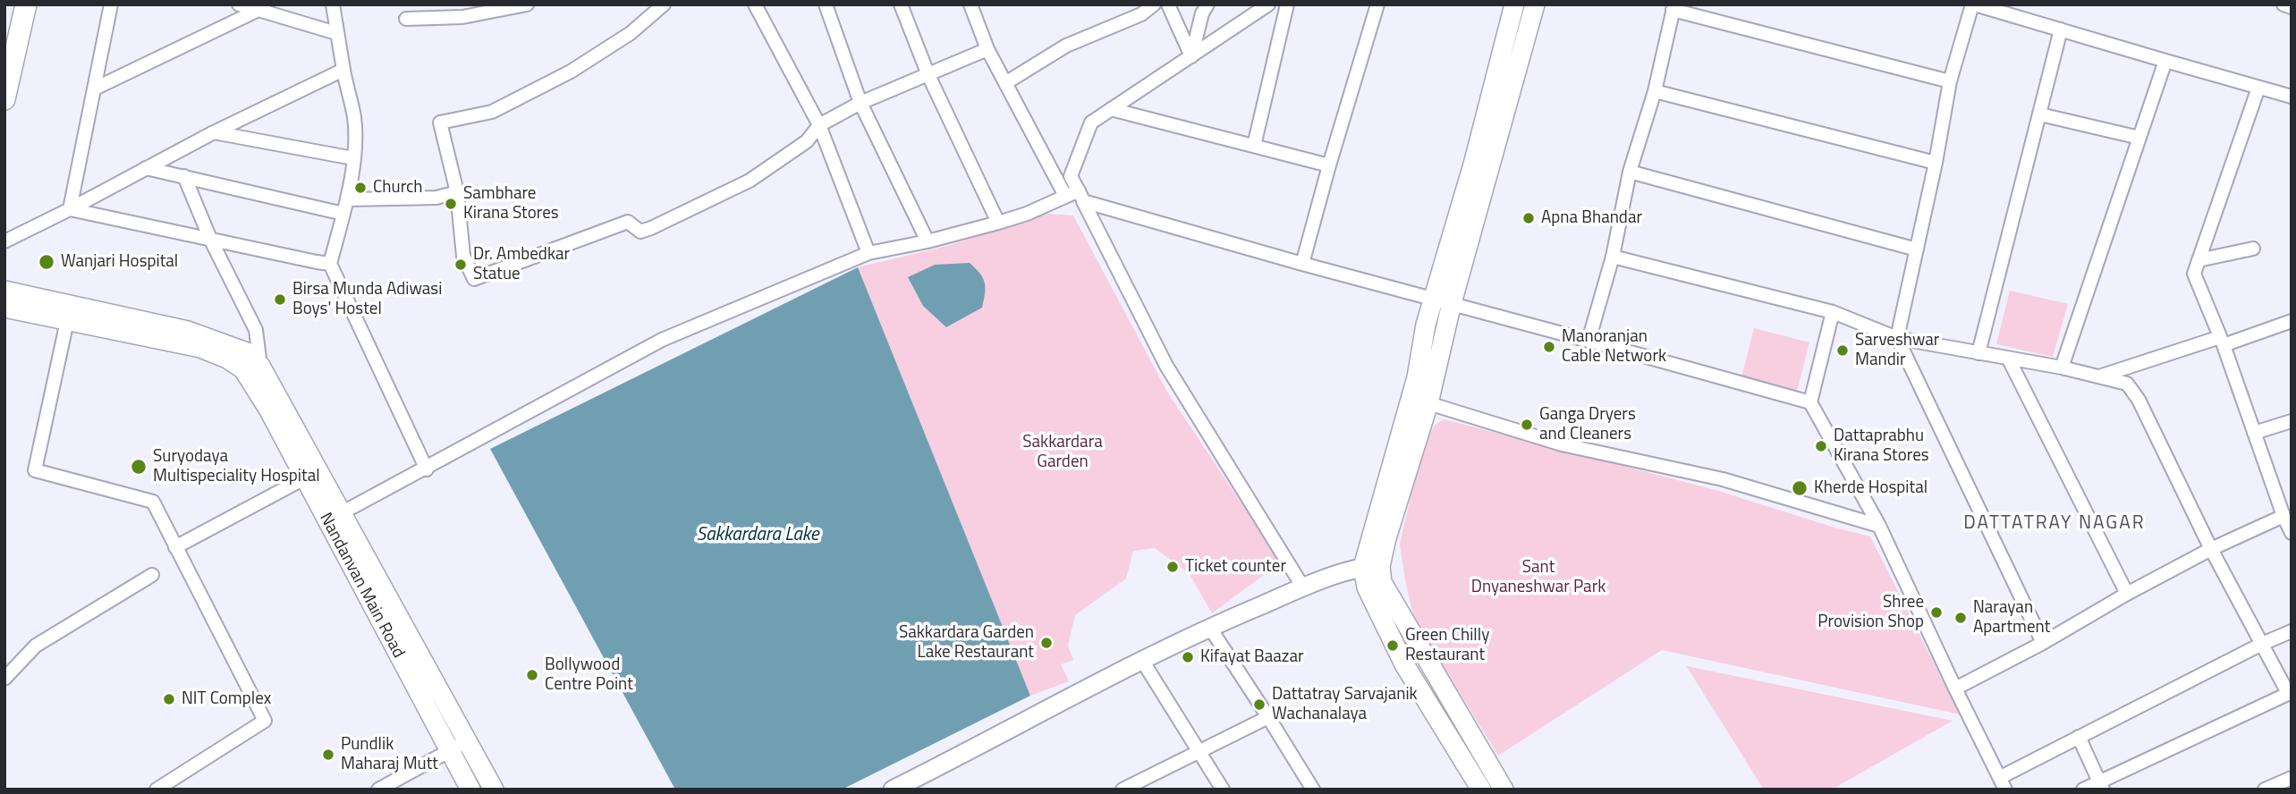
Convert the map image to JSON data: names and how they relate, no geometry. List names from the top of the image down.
{
  "streets": {
    "main road": ["Nandanvan Main Road"]
  },
  "districts": ["DATTATRAY NAGAR"],
  "water": ["Sakkardara Lake"],
  "parks": ["Sakkardara Garden", "Sant Dnyaneshwar Park"],
  "places": [
    "Church",
    "Sambhare Kirana Stores",
    "Apna Bhandar",
    "Wanjari Hospital",
    "Dr. Ambedkar Statue",
    "Birsa Munda Adiwasi Boys' Hostel",
    "Manoranjan Cable Network",
    "Sarveshwar Mandir",
    "Ganga Dryers and Cleaners",
    "Dattaprabhu Kirana Stores",
    "Suryodaya Multispeciality Hospital",
    "Kherde Hospital",
    "Ticket counter",
    "Shree Provision Shop",
    "Narayan Apartment",
    "Sakkardara Garden Lake Restaurant",
    "Green Chilly Restaurant",
    "Kifayat Baazar",
    "Bollywood Centre Point",
    "NIT Complex",
    "Dattatray Sarvajanik Wachanalaya",
    "Pundlik Maharaj Mutt"
  ]
}
